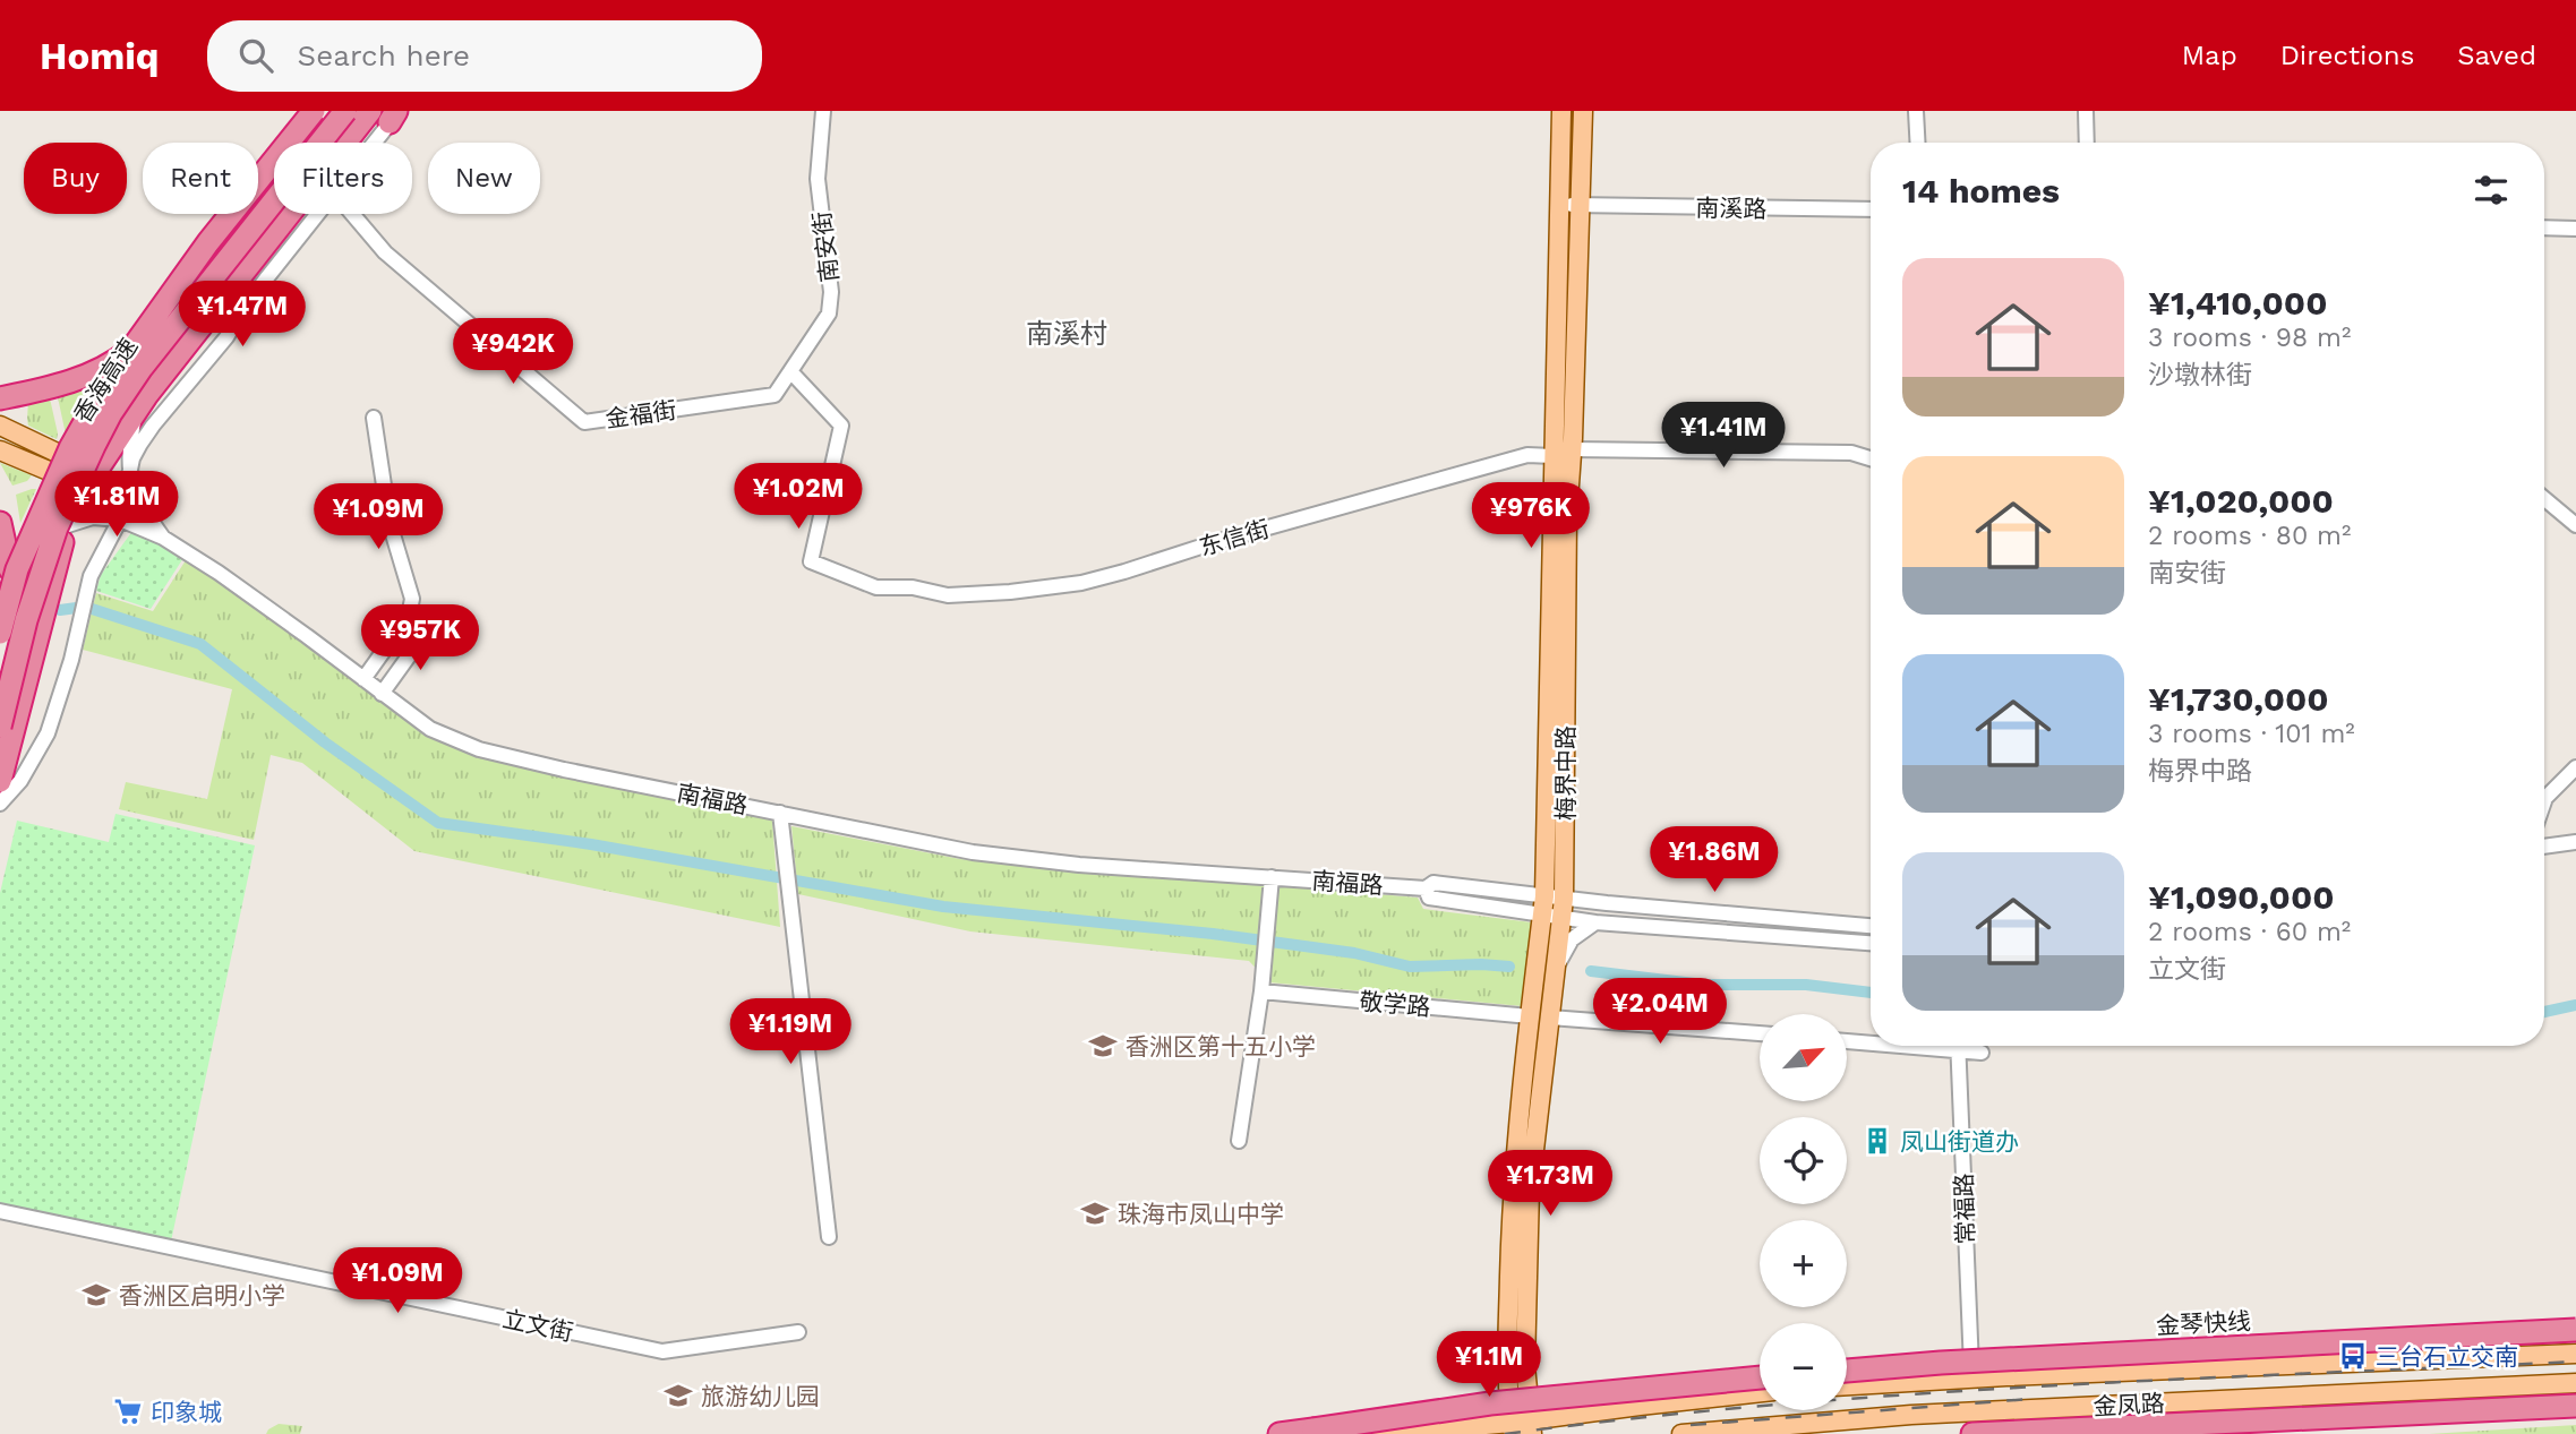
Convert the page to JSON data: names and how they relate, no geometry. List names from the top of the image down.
{
  "streets": {
    "highway": ["香海高速", "金琴快线"],
    "main road": ["梅界中路", "金凤路"],
    "street": [
      "南溪路",
      "南安街",
      "金福街",
      "东信街",
      "南福路",
      "敬学路",
      "常福路",
      "立文街"
    ]
  },
  "crossings": [
    ["南溪路", "梅界中路"],
    ["南安街", "金福街"],
    ["南安街", "东信街"],
    ["东信街", "梅界中路"],
    ["梅界中路", "敬学路"],
    ["常福路", "金凤路"]
  ],
  "districts": ["南溪村"],
  "places": {
    "school or university": [
      "香洲区第十五小学",
      "珠海市凤山中学",
      "香洲区启明小学",
      "旅游幼儿园"
    ],
    "building": ["凤山街道办"],
    "bus stop": ["三台石立交南"],
    "supermarket": ["印象城"]
  },
  "north": "top right",
  "page": {
    "header": "Homiq",
    "search": "Search here",
    "nav": ["Map", "Directions", "Saved"],
    "chip": [
      "Buy",
      "Rent",
      "Filters",
      "New"
    ],
    "heading": "14 homes",
    "list": [
      {
        "name": "¥1,410,000",
        "note": "3 rooms · 98 m² · 沙墩林街"
      },
      {
        "name": "¥1,020,000",
        "note": "2 rooms · 80 m² · 南安街"
      },
      {
        "name": "¥1,730,000",
        "note": "3 rooms · 101 m² · 梅界中路"
      },
      {
        "name": "¥1,090,000",
        "note": "2 rooms · 60 m² · 立文街"
      }
    ],
    "price": [
      "¥1.47M",
      "¥942K",
      "¥1.41M",
      "¥1.02M",
      "¥1.81M",
      "¥976K",
      "¥1.09M",
      "¥957K",
      "¥1.86M",
      "¥2.04M",
      "¥1.19M",
      "¥1.73M",
      "¥1.09M",
      "¥1.1M"
    ],
    "map_buttons": ["+", "−"]
  }
}
